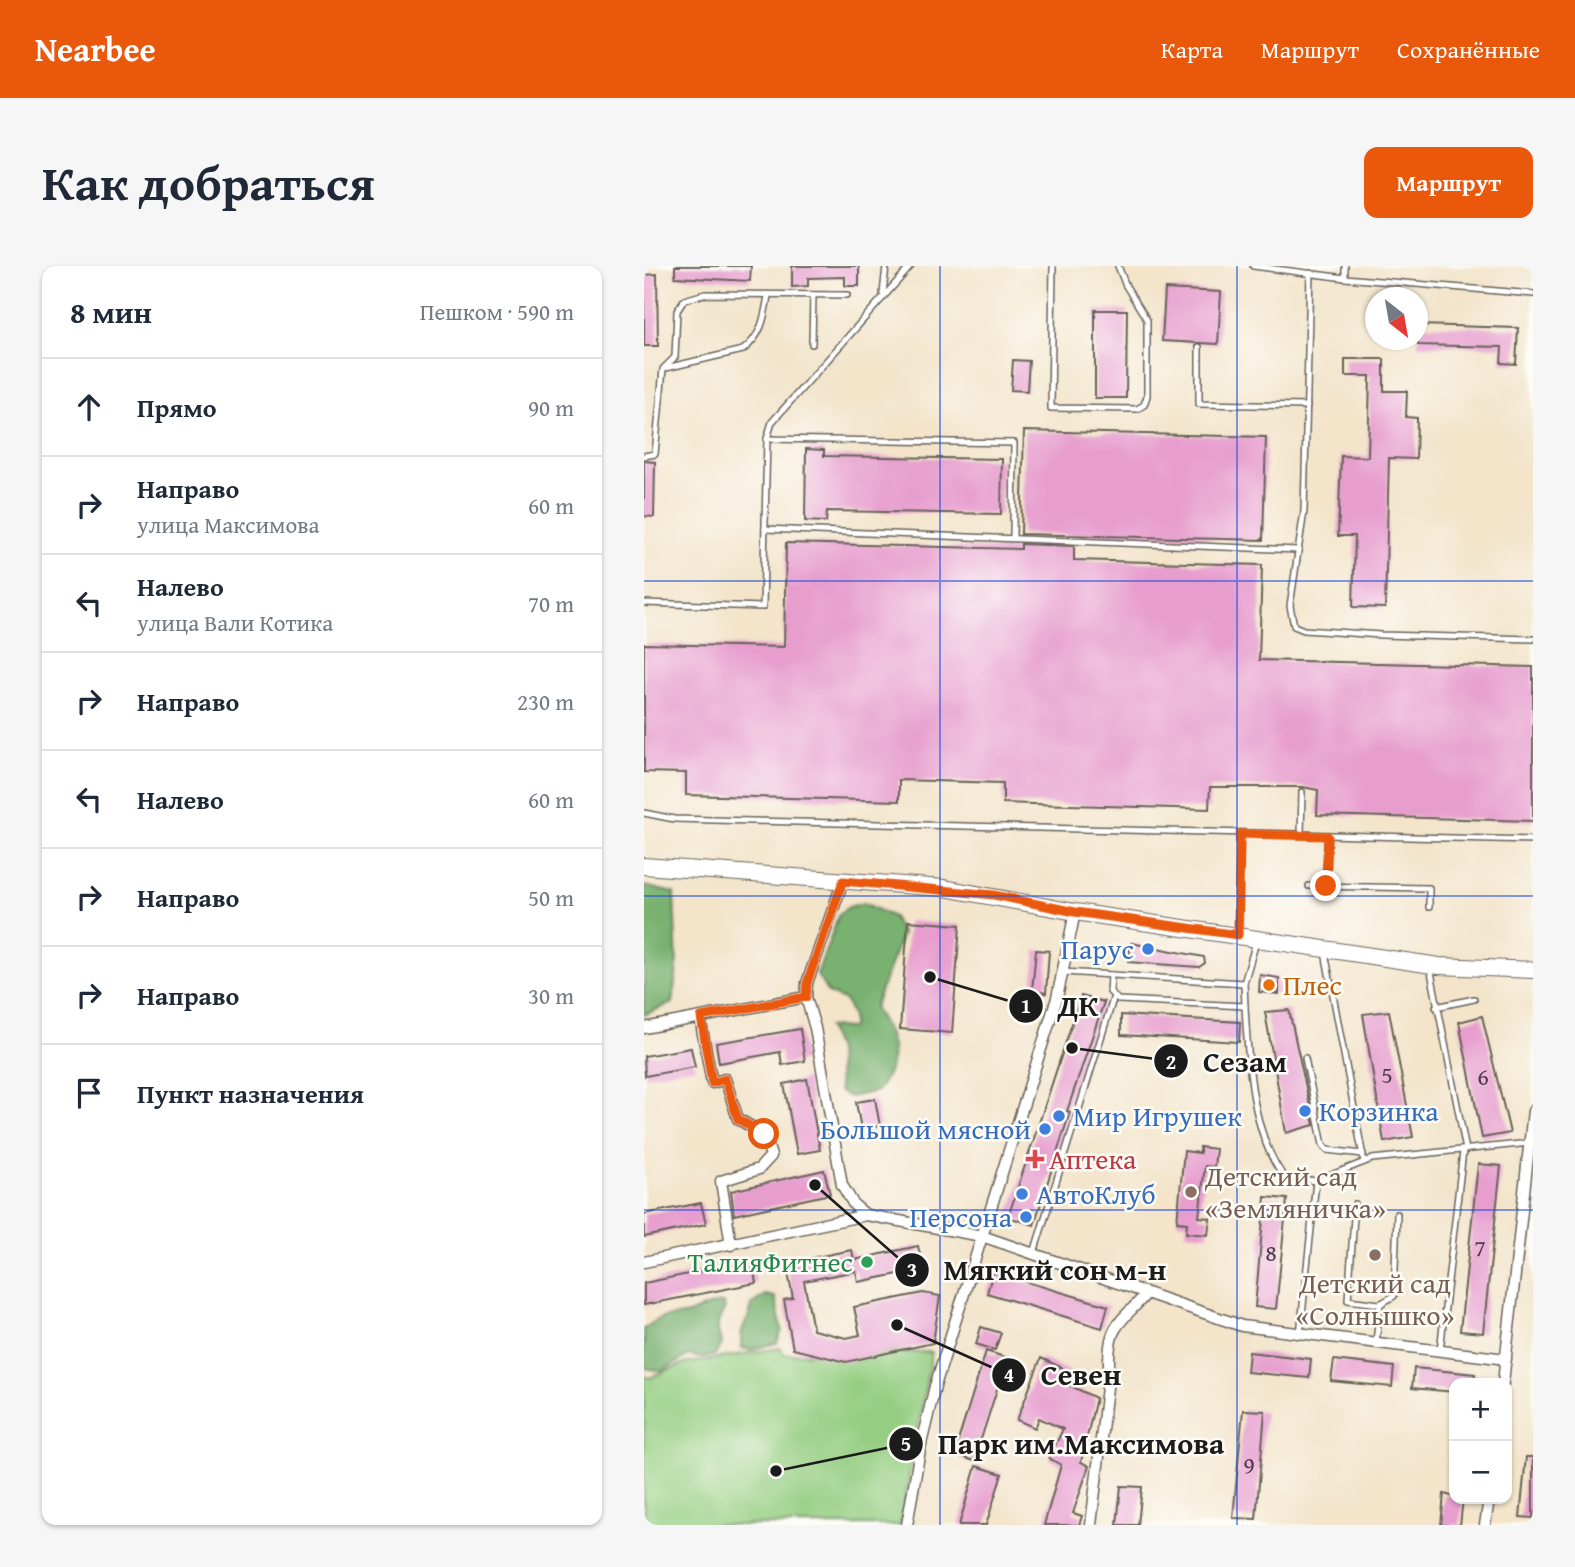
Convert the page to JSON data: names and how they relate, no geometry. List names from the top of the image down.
{
  "places": {
    "other": [
      "Парус",
      "ДК",
      "Плес",
      "Сезам",
      "Корзинка",
      "Мир Игрушек",
      "Большой мясной",
      "Мягкий сон м-н",
      "Детский сад «Земляничка»",
      "АвтоКлуб",
      "Персона",
      "Детский сад «Солнышко»",
      "ТалияФитнес",
      "Севен",
      "Парк им.Максимова"
    ],
    "health": ["Аптека"]
  },
  "house_numbers": [
    "5",
    "6",
    "7",
    "8",
    "9"
  ],
  "north": "bottom right",
  "page": {
    "header": "Nearbee",
    "nav": ["Карта", "Маршрут", "Сохранённые"],
    "title": "Как добраться",
    "buttons": "Маршрут",
    "heading": ["8 мин", "Пешком · 590 m"],
    "list": [
      ["Прямо", "90 m"],
      ["Направо", "улица Максимова", "60 m"],
      ["Налево", "улица Вали Котика", "70 m"],
      ["Направо", "230 m"],
      ["Налево", "60 m"],
      ["Направо", "50 m"],
      ["Направо", "30 m"],
      "Пункт назначения"
    ],
    "map_buttons": ["+", "−"]
  }
}
